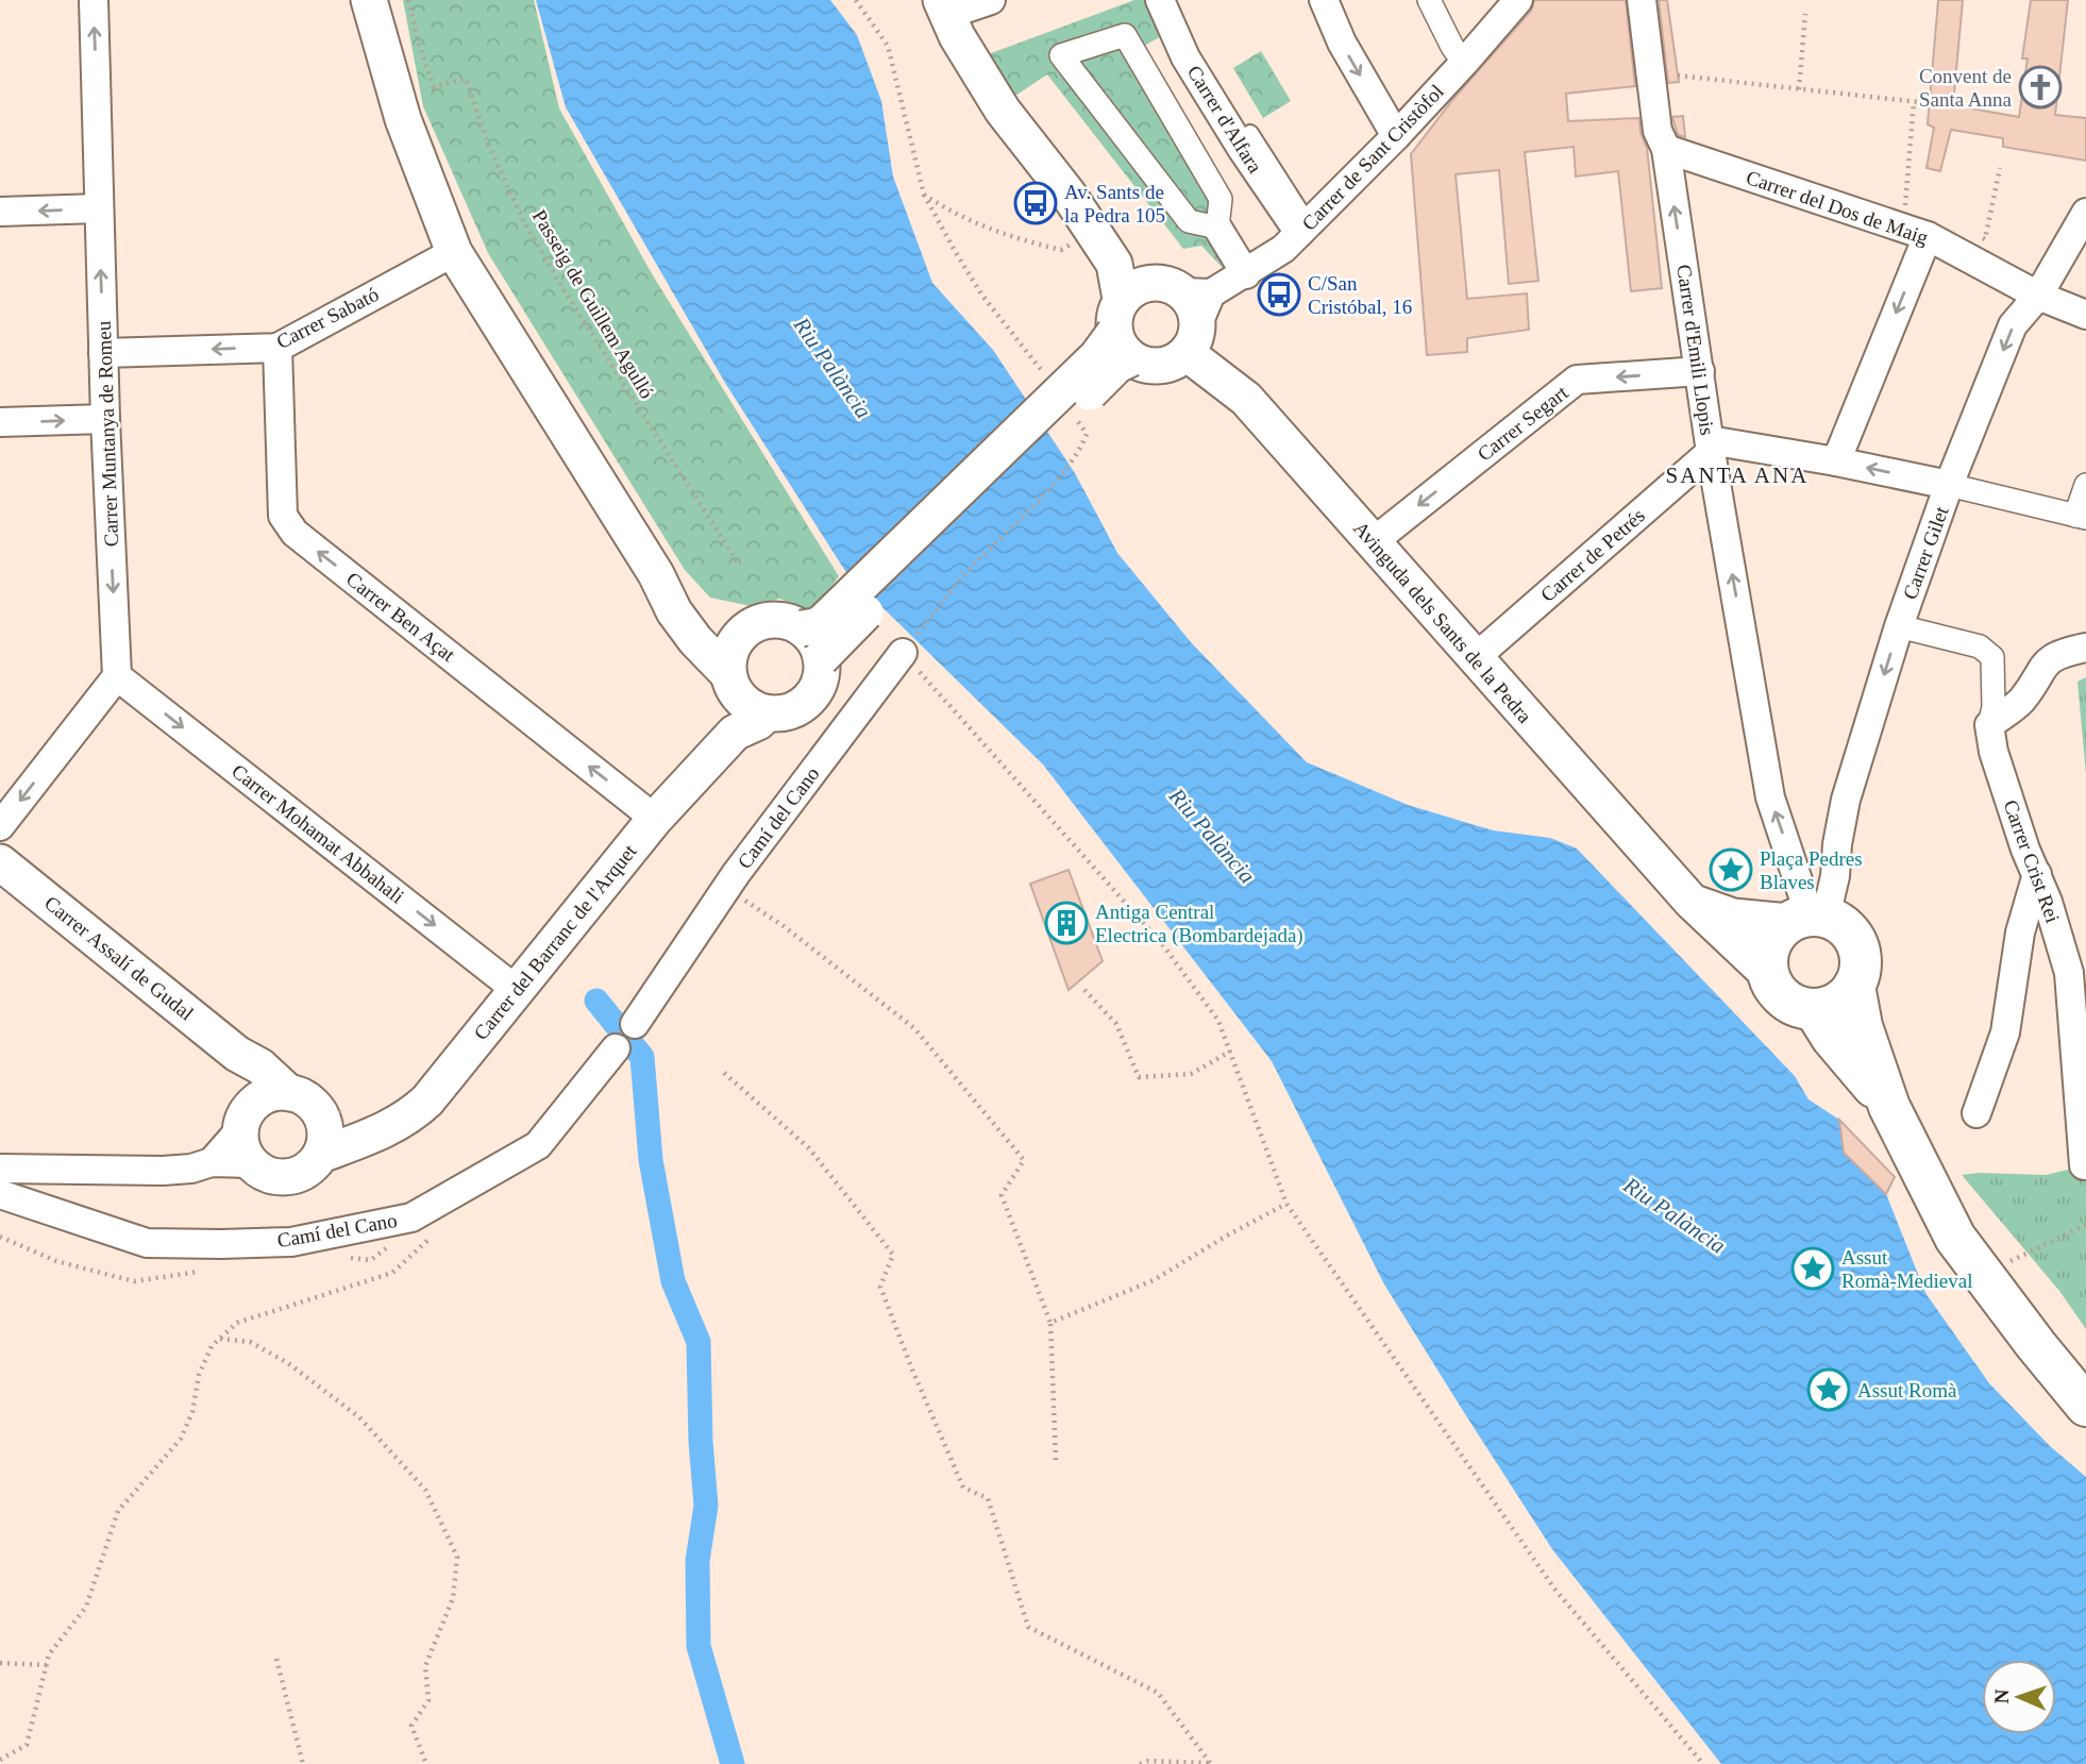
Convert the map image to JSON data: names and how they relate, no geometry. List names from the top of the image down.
{
  "streets": {
    "street": [
      "Carrer d'Alfara",
      "Carrer de Sant Cristòfol",
      "Carrer del Dos de Maig",
      "Carrer Sabató",
      "Carrer d'Emili Llopis",
      "Carrer Segart",
      "Carrer Muntanya de Romeu",
      "Carrer Gilet",
      "Carrer de Petrés",
      "Carrer Ben Açat",
      "Avinguda dels Sants de la Pedra",
      "Camí del Cano",
      "Carrer Mohamat Abbahali",
      "Carrer Crist Rei",
      "Carrer del Barranc de l'Arquet",
      "Carrer Assalí de Gudal"
    ],
    "path": ["Passeig de Guillem Agulló"]
  },
  "crossings": [
    ["Carrer d'Alfara", "Carrer de Sant Cristòfol"],
    ["Carrer de Sant Cristòfol", "Avinguda dels Sants de la Pedra"],
    ["Carrer del Dos de Maig", "Carrer d'Emili Llopis"],
    ["Carrer del Dos de Maig", "Carrer Gilet"],
    ["Carrer Sabató", "Carrer Muntanya de Romeu"],
    ["Carrer Sabató", "Carrer Ben Açat"],
    ["Carrer d'Emili Llopis", "Carrer Segart"],
    ["Carrer d'Emili Llopis", "Carrer Gilet"],
    ["Carrer d'Emili Llopis", "Carrer de Petrés"],
    ["Carrer d'Emili Llopis", "Avinguda dels Sants de la Pedra"],
    ["Carrer Segart", "Avinguda dels Sants de la Pedra"],
    ["Carrer Muntanya de Romeu", "Carrer Mohamat Abbahali"],
    ["Carrer Gilet", "Avinguda dels Sants de la Pedra"],
    ["Carrer Gilet", "Carrer Crist Rei"],
    ["Carrer de Petrés", "Avinguda dels Sants de la Pedra"],
    ["Carrer Ben Açat", "Carrer del Barranc de l'Arquet"],
    ["Carrer Mohamat Abbahali", "Carrer del Barranc de l'Arquet"],
    ["Carrer del Barranc de l'Arquet", "Carrer Assalí de Gudal"]
  ],
  "one_way": [
    "Carrer Sabató",
    "Carrer d'Emili Llopis",
    "Carrer Segart",
    "Carrer Mohamat Abbahali"
  ],
  "districts": ["SANTA ANA"],
  "water": ["Riu Palància"],
  "places": {
    "church": ["Convent de Santa Anna"],
    "bus stop": ["Av. Sants de la Pedra 105", "C/San Cristóbal, 16"],
    "place": ["Plaça Pedres Blaves", "Assut Romà-Medieval", "Assut Romà"],
    "building": ["Antiga Central Electrica (Bombardejada)"]
  },
  "north": "left"
}
